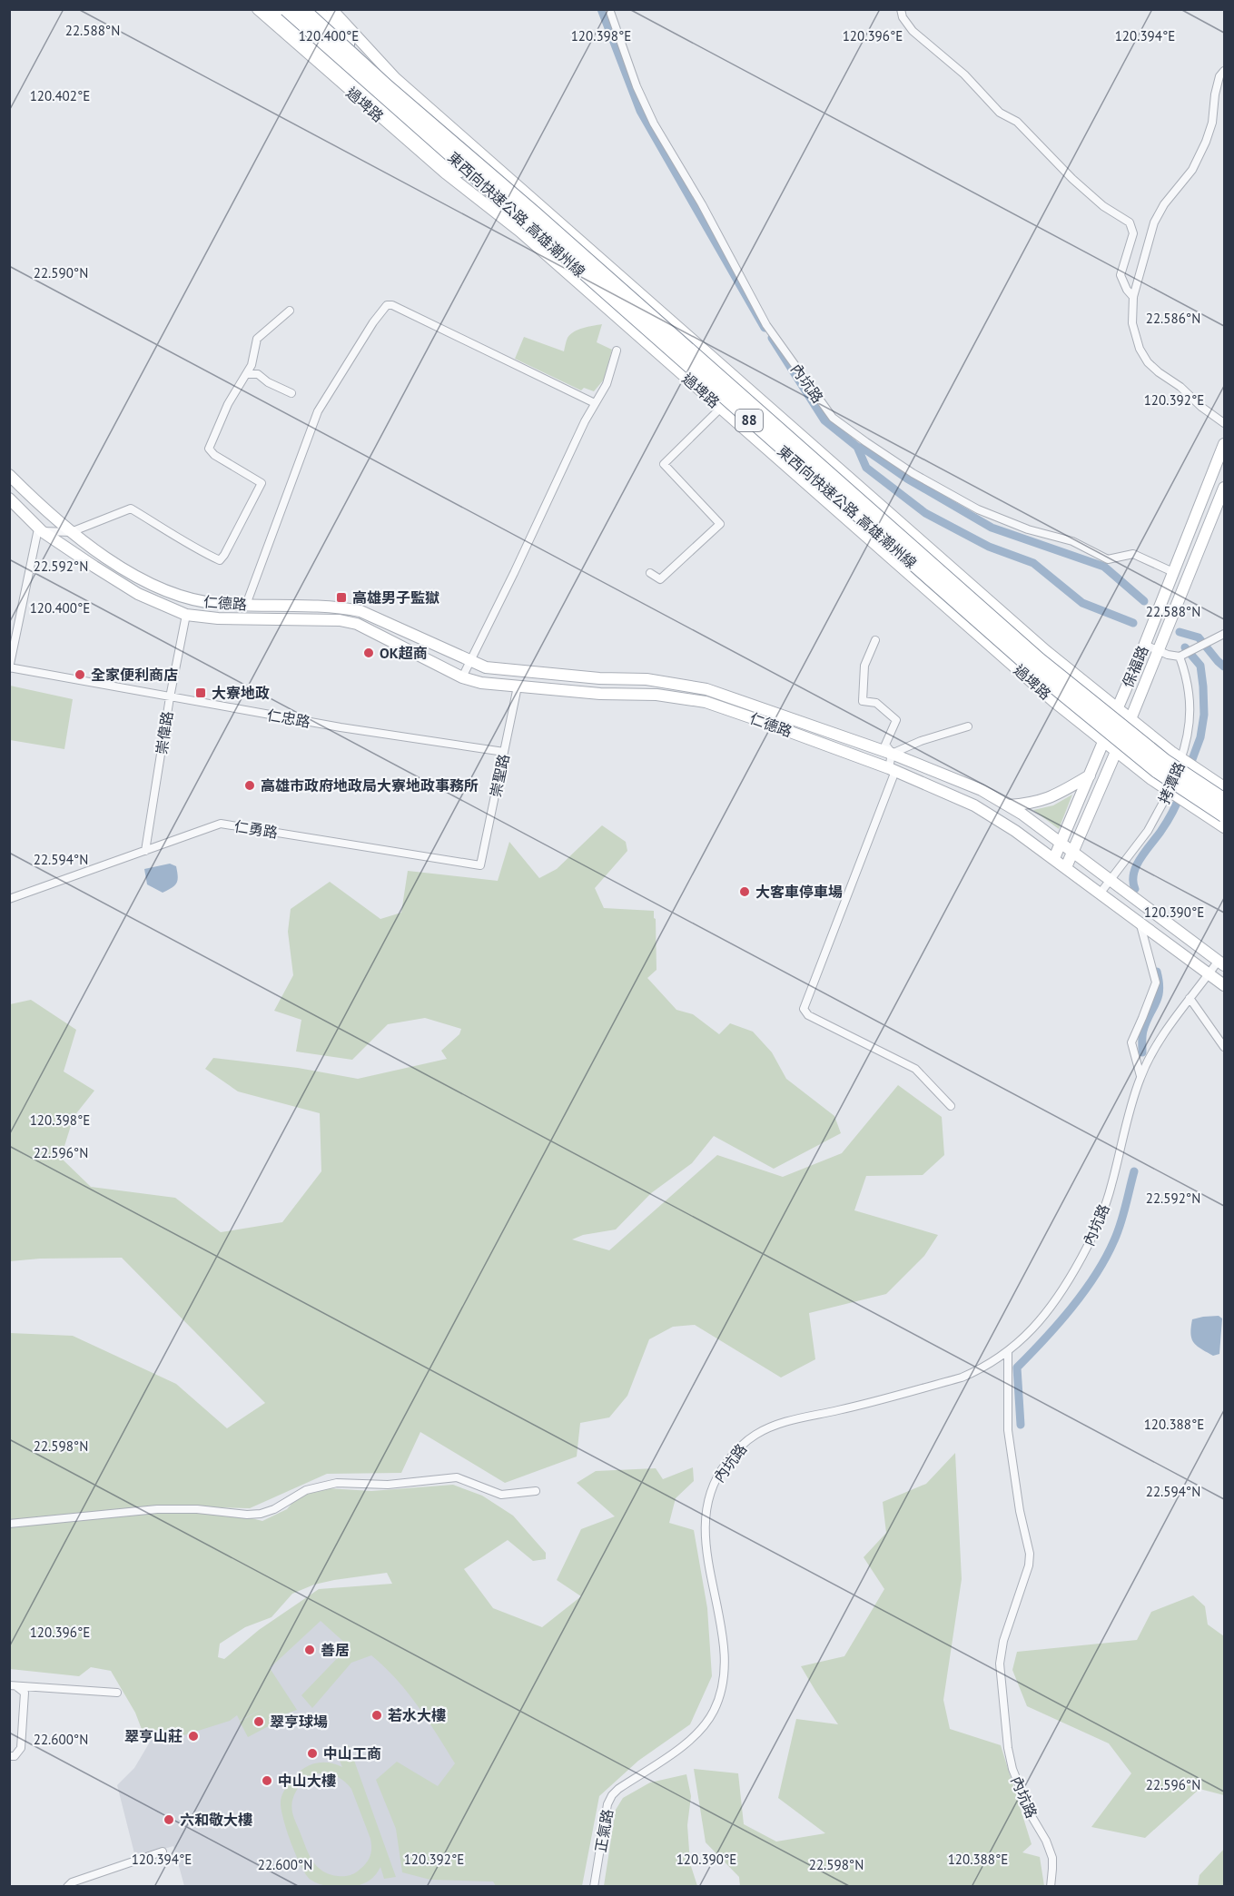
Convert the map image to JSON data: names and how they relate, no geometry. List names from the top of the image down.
{
  "streets": {
    "highway": ["東西向快速公路 高雄潮州線", "88"],
    "street": [
      "過埤路",
      "內坑路",
      "仁德路",
      "保福路",
      "仁忠路",
      "崇偉路",
      "崇聖路",
      "拷潭路",
      "仁勇路",
      "正氣路"
    ]
  },
  "crossings": [
    ["過埤路", "保福路"],
    ["過埤路", "拷潭路"],
    ["內坑路", "仁德路"],
    ["內坑路", "保福路"],
    ["內坑路", "拷潭路"],
    ["內坑路", "正氣路"],
    ["仁德路", "保福路"],
    ["仁德路", "崇偉路"],
    ["仁德路", "崇聖路"],
    ["仁忠路", "崇偉路"],
    ["仁忠路", "崇聖路"],
    ["崇偉路", "仁勇路"],
    ["崇聖路", "仁勇路"]
  ],
  "places": {
    "transit": ["高雄男子監獄", "大寮地政"],
    "other": [
      "OK超商",
      "全家便利商店",
      "高雄市政府地政局大寮地政事務所",
      "大客車停車場",
      "善居",
      "若水大樓",
      "翠亨球場",
      "翠亨山莊",
      "中山工商",
      "中山大樓",
      "六和敬大樓"
    ]
  },
  "coordinates": [
    "22.588°N",
    "120.400°E",
    "120.398°E",
    "120.396°E",
    "120.394°E",
    "120.402°E",
    "22.590°N",
    "22.586°N",
    "120.392°E",
    "22.592°N",
    "22.594°N",
    "120.390°E",
    "22.596°N",
    "120.388°E",
    "22.598°N",
    "22.600°N"
  ]
}
